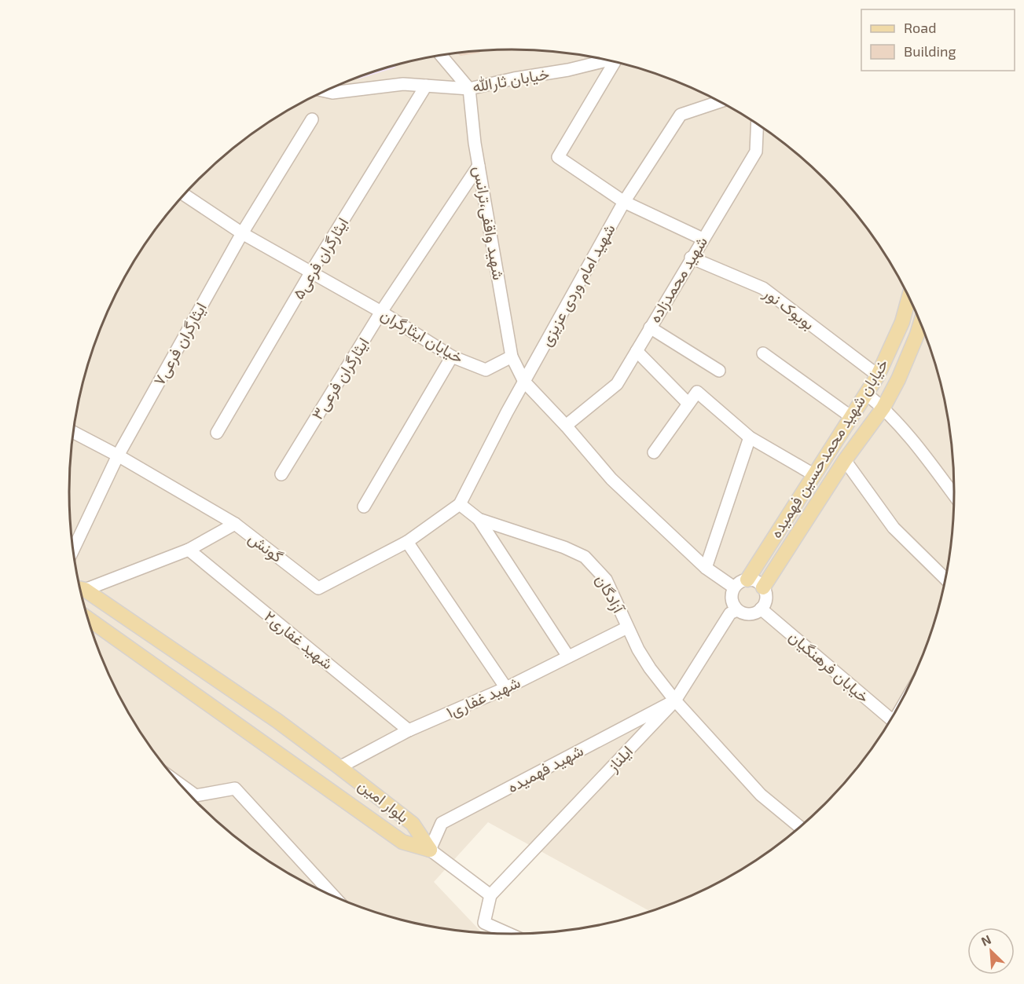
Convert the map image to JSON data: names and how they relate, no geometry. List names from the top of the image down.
{
  "streets": {
    "main road": ["خیابان شهید محمدحسین فهمیده", "بلوار امین"],
    "street": [
      "خیابان ثارالله",
      "شهید واقفی،ترانس",
      "ایثارگران فرعی۵",
      "شهید محمدزاده",
      "شهید امام وردی عزیزی",
      "بویوک نور",
      "خیابان ایثارگران",
      "ایثارگران فرعی۷",
      "ایثارگران فرعی۳",
      "گونش",
      "آزادگان",
      "شهید غفاری۲",
      "خیابان فرهنگیان",
      "شهید غفاری۱",
      "ایلناز",
      "شهید فهمیده"
    ]
  },
  "crossings": [
    ["خیابان ثارالله", "شهید واقفی،ترانس"],
    ["خیابان ثارالله", "ایثارگران فرعی۵"],
    ["شهید واقفی،ترانس", "خیابان ایثارگران"],
    ["شهید واقفی،ترانس", "ایثارگران فرعی۳"],
    ["ایثارگران فرعی۵", "خیابان ایثارگران"],
    ["شهید محمدزاده", "بویوک نور"],
    ["شهید امام وردی عزیزی", "گونش"],
    ["شهید امام وردی عزیزی", "آزادگان"],
    ["بویوک نور", "خیابان شهید محمدحسین فهمیده"],
    ["خیابان ایثارگران", "ایثارگران فرعی۷"],
    ["خیابان ایثارگران", "ایثارگران فرعی۳"],
    ["ایثارگران فرعی۷", "گونش"],
    ["خیابان شهید محمدحسین فهمیده", "خیابان فرهنگیان"],
    ["گونش", "آزادگان"],
    ["آزادگان", "شهید غفاری۱"],
    ["آزادگان", "ایلناز"],
    ["آزادگان", "شهید فهمیده"],
    ["شهید غفاری۲", "شهید غفاری۱"],
    ["شهید غفاری۱", "بلوار امین"],
    ["ایلناز", "شهید فهمیده"],
    ["شهید فهمیده", "بلوار امین"]
  ],
  "legend": ["Road", "Building"],
  "north": "top left"
}
